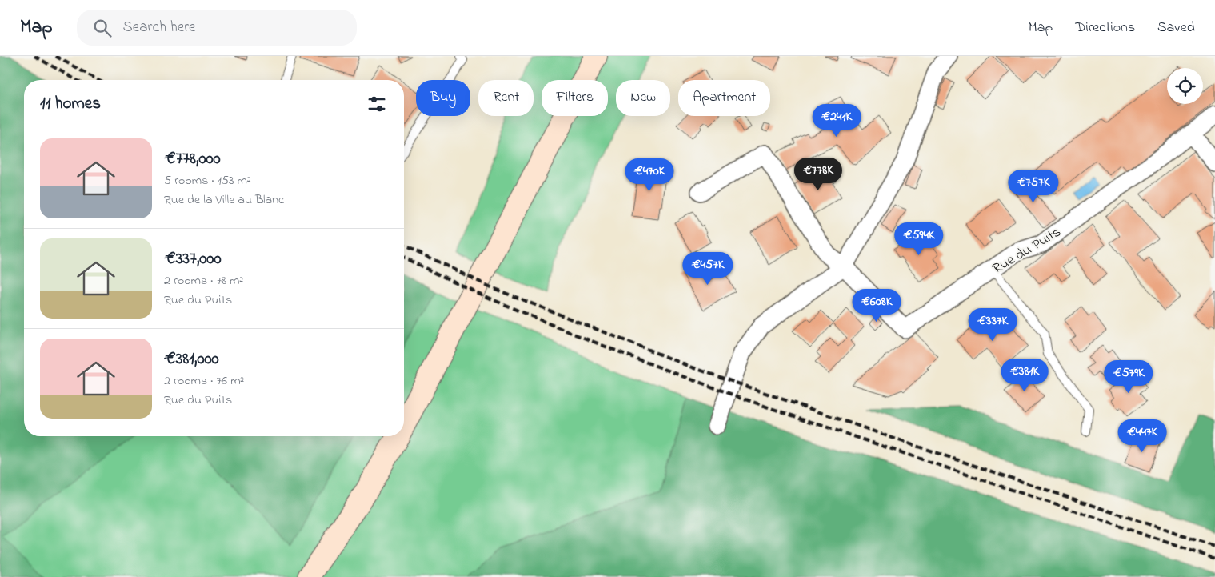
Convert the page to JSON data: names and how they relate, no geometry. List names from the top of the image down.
{
  "streets": {
    "street": ["Rue du Puits"]
  },
  "page": {
    "header": "Map",
    "search": "Search here",
    "nav": ["Map", "Directions", "Saved"],
    "chip": [
      "Buy",
      "Rent",
      "Filters",
      "New",
      "Apartment"
    ],
    "heading": "11 homes",
    "price": [
      "€241K",
      "€778K",
      "€470K",
      "€757K",
      "€594K",
      "€457K",
      "€608K",
      "€337K",
      "€381K",
      "€579K",
      "€447K"
    ],
    "list": [
      {
        "name": "€778,000",
        "note": "5 rooms · 153 m² · Rue de la Ville au Blanc"
      },
      {
        "name": "€337,000",
        "note": "2 rooms · 78 m² · Rue du Puits"
      },
      {
        "name": "€381,000",
        "note": "2 rooms · 76 m² · Rue du Puits"
      }
    ]
  }
}
